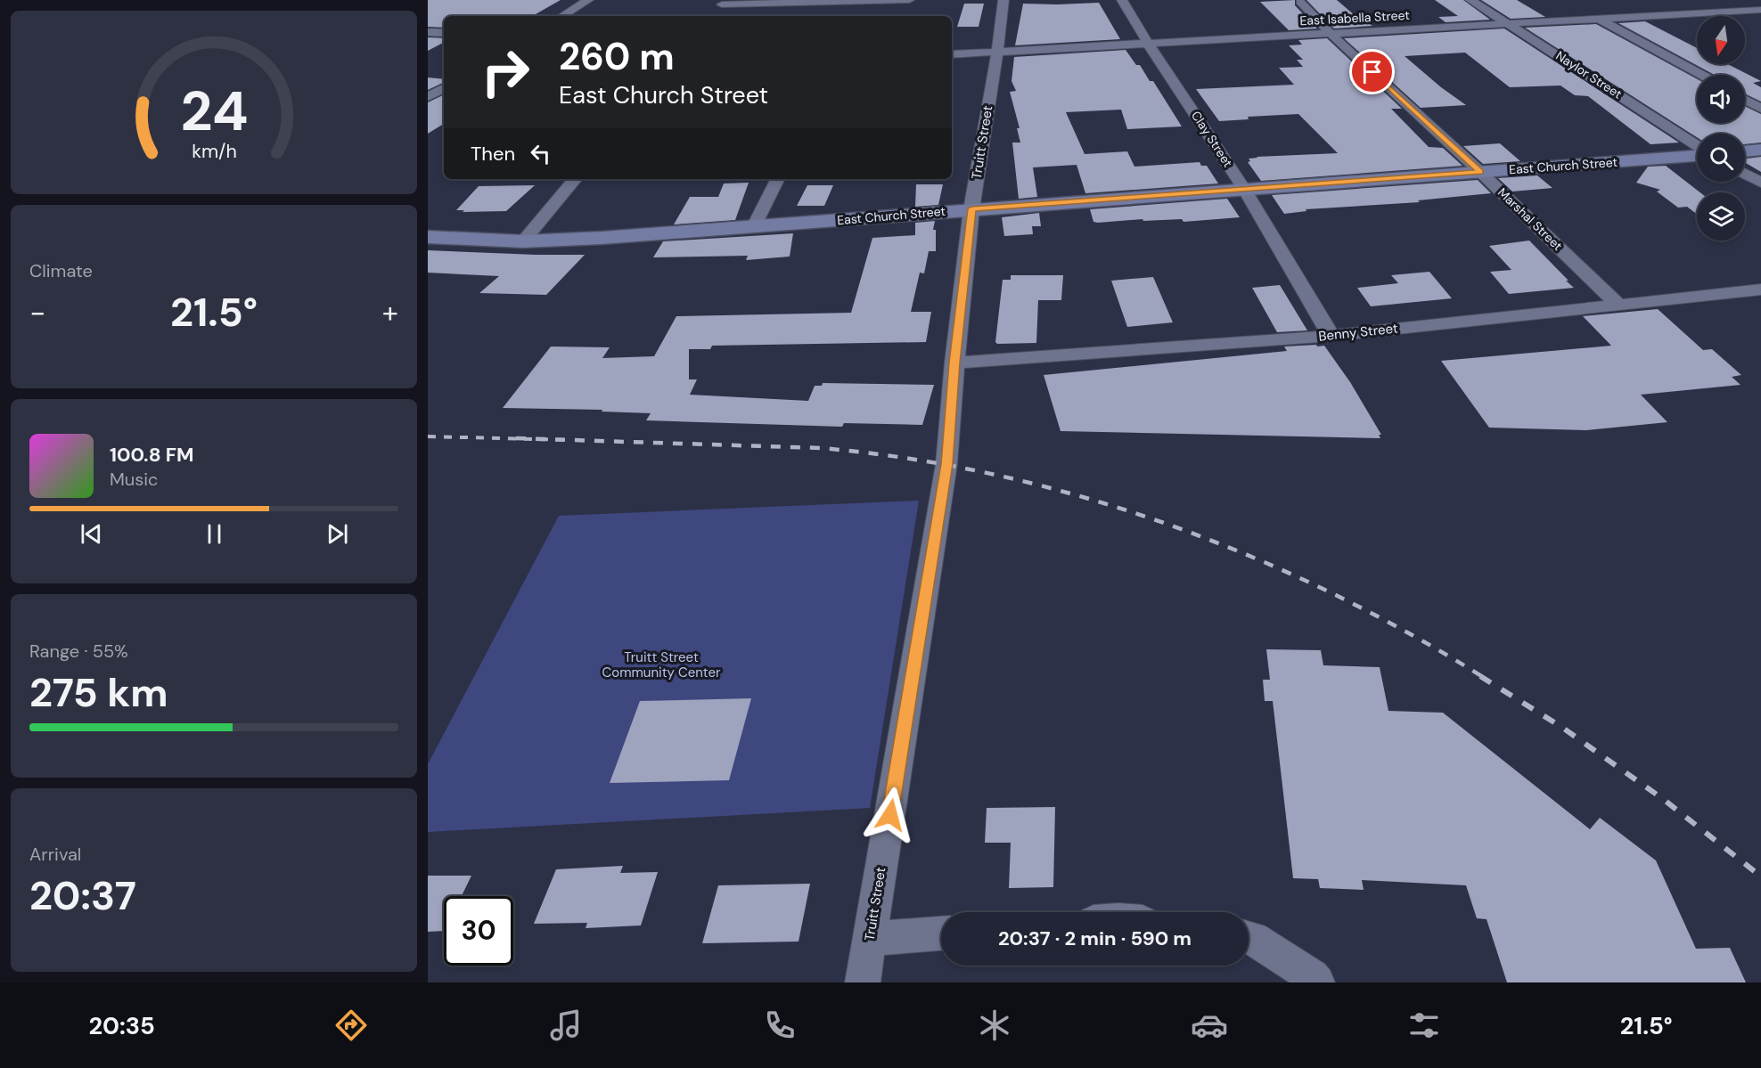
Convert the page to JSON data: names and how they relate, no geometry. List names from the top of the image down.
{
  "streets": {
    "street": [
      "East Isabella Street",
      "Naylor Street",
      "Clay Street",
      "Truitt Street",
      "East Church Street",
      "Marshal Street",
      "Benny Street"
    ]
  },
  "crossings": [
    ["East Isabella Street", "Naylor Street"],
    ["East Isabella Street", "Clay Street"],
    ["East Isabella Street", "Truitt Street"],
    ["East Isabella Street", "Marshal Street"],
    ["Clay Street", "East Church Street"],
    ["Clay Street", "Benny Street"],
    ["Truitt Street", "East Church Street"],
    ["Truitt Street", "Benny Street"],
    ["East Church Street", "Marshal Street"],
    ["Marshal Street", "Benny Street"]
  ],
  "parks": ["Truitt Street Community Center"],
  "north": "bottom",
  "page": {
    "turn": ["260 m", "East Church Street"],
    "then": "Then",
    "tile": [
      "Climate",
      ["Range · 55%", "275 km"],
      ["Arrival", "20:37"]
    ],
    "heat": ["−", "21.5°", "+"],
    "song": ["100.8 FM", "Music"],
    "limit": "30",
    "trip": "20:37 · 2 min · 590 m",
    "tabs": ["20:35", "21.5°"],
    "gauge": ["24", "km/h"]
  }
}
